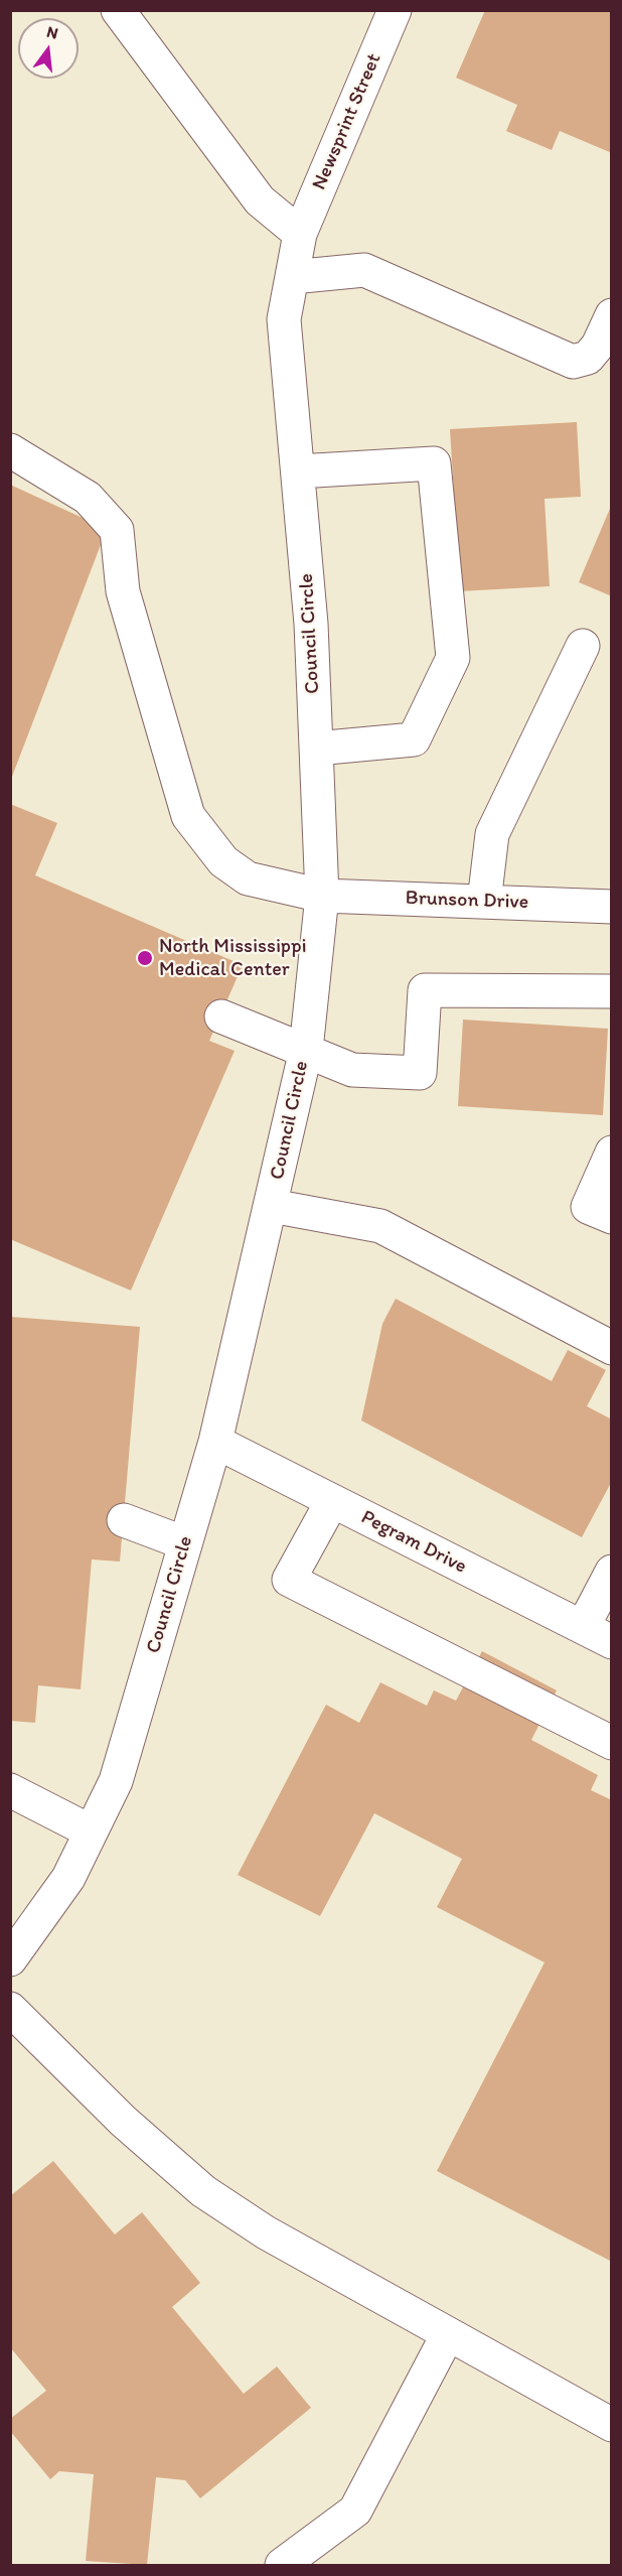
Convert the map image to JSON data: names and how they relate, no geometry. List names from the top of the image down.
{
  "streets": {
    "street": [
      "Newsprint Street",
      "Council Circle",
      "Brunson Drive",
      "Pegram Drive"
    ]
  },
  "crossings": [
    ["Newsprint Street", "Council Circle"],
    ["Council Circle", "Brunson Drive"],
    ["Council Circle", "Pegram Drive"]
  ],
  "places": ["North Mississippi Medical Center"],
  "north": "top"
}
